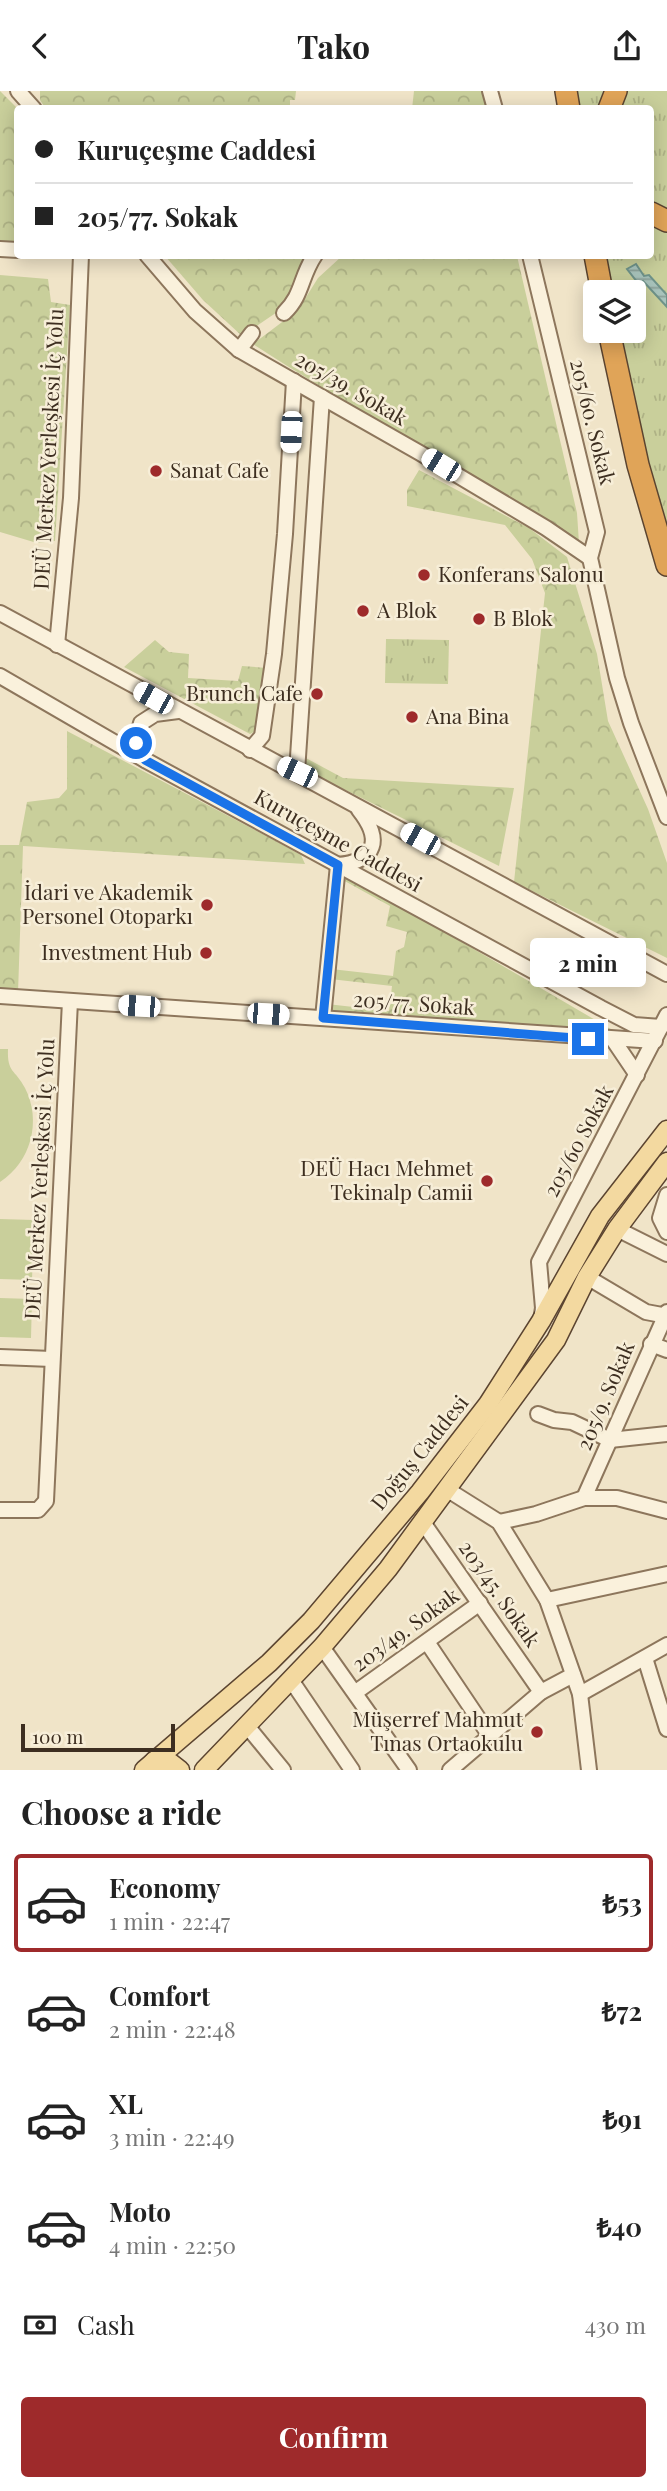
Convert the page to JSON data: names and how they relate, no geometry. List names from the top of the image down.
{
  "streets": {
    "main road": ["Doğuş Caddesi"],
    "street": [
      "205/39. Sokak",
      "205/60. Sokak",
      "DEÜ Merkez Yerleşkesi İç Yolu",
      "Kuruçeşme Caddesi",
      "205/77. Sokak",
      "205/60 Sokak",
      "205/9. Sokak",
      "203/45. Sokak",
      "203/49. Sokak"
    ]
  },
  "crossings": [
    ["205/39. Sokak", "205/60. Sokak"],
    ["DEÜ Merkez Yerleşkesi İç Yolu", "Kuruçeşme Caddesi"],
    ["DEÜ Merkez Yerleşkesi İç Yolu", "205/77. Sokak"],
    ["Kuruçeşme Caddesi", "205/60 Sokak"],
    ["205/77. Sokak", "205/60 Sokak"],
    ["205/60 Sokak", "Doğuş Caddesi"],
    ["Doğuş Caddesi", "203/45. Sokak"],
    ["203/45. Sokak", "203/49. Sokak"]
  ],
  "places": [
    "Sanat Cafe",
    "Konferans Salonu",
    "A Blok",
    "B Blok",
    "Brunch Cafe",
    "Ana Bina",
    "İdari ve Akademik Personel Otoparkı",
    "Investment Hub",
    "DEÜ Hacı Mehmet Tekinalp Camii",
    "Müşerref Mahmut Tınas Ortaokulu"
  ],
  "scale_bar": "100 m",
  "page": {
    "header": "Tako",
    "banner": ["Kuruçeşme Caddesi", "205/77. Sokak"],
    "bubble": "2 min",
    "scale": "100 m",
    "heading": "Choose a ride",
    "list": [
      {
        "name": "Economy",
        "note": "1 min · 22:47",
        "value": "₺53"
      },
      {
        "name": "Comfort",
        "note": "2 min · 22:48",
        "value": "₺72"
      },
      {
        "name": "XL",
        "note": "3 min · 22:49",
        "value": "₺91"
      },
      {
        "name": "Moto",
        "note": "4 min · 22:50",
        "value": "₺40"
      }
    ],
    "pay": ["Cash", "430 m"],
    "buttons": "Confirm"
  }
}
